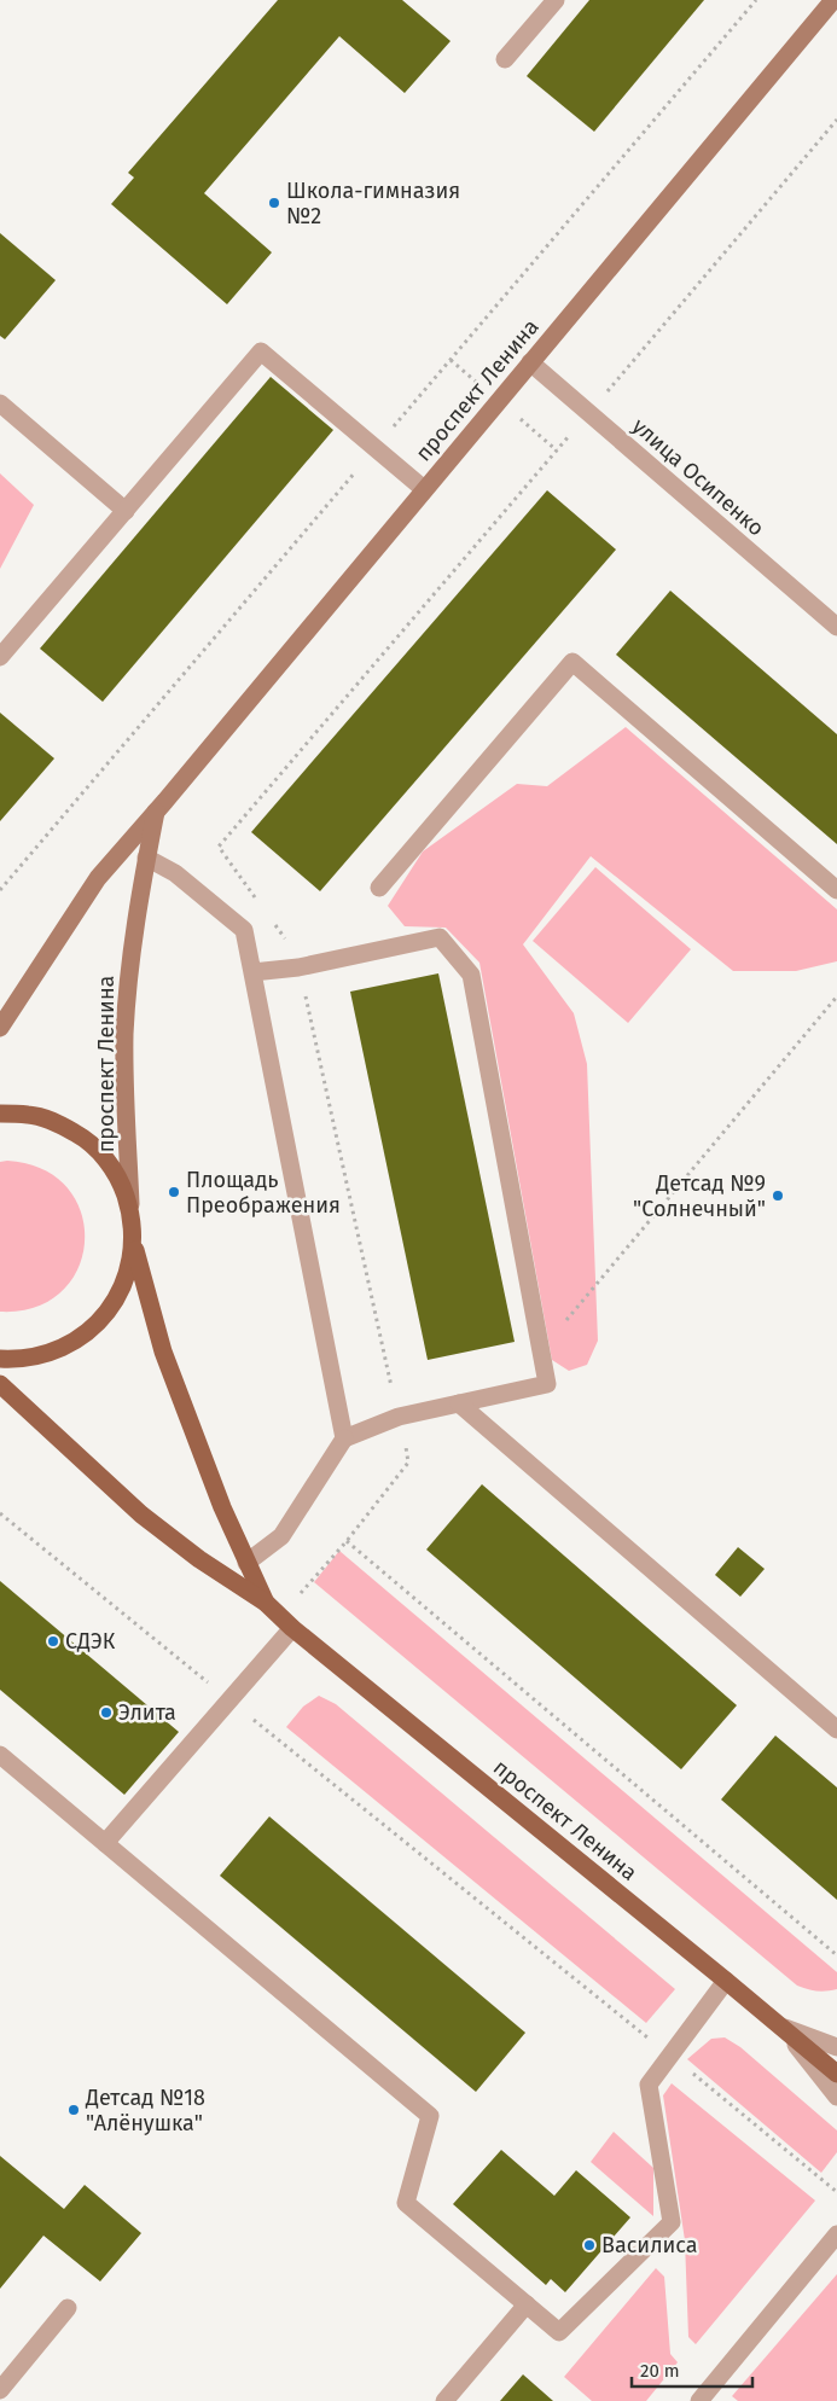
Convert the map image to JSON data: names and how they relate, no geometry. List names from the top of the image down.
{
  "streets": {
    "main road": ["проспект Ленина"],
    "street": ["улица Осипенко"]
  },
  "crossings": [
    ["проспект Ленина", "улица Осипенко"]
  ],
  "places": [
    "Школа-гимназия №2",
    "Площадь Преображения",
    "Детсад №9 \"Солнечный\"",
    "СДЭК",
    "Элита",
    "Детсад №18 \"Алёнушка\"",
    "Василиса"
  ],
  "scale_bar": "20 m"
}
